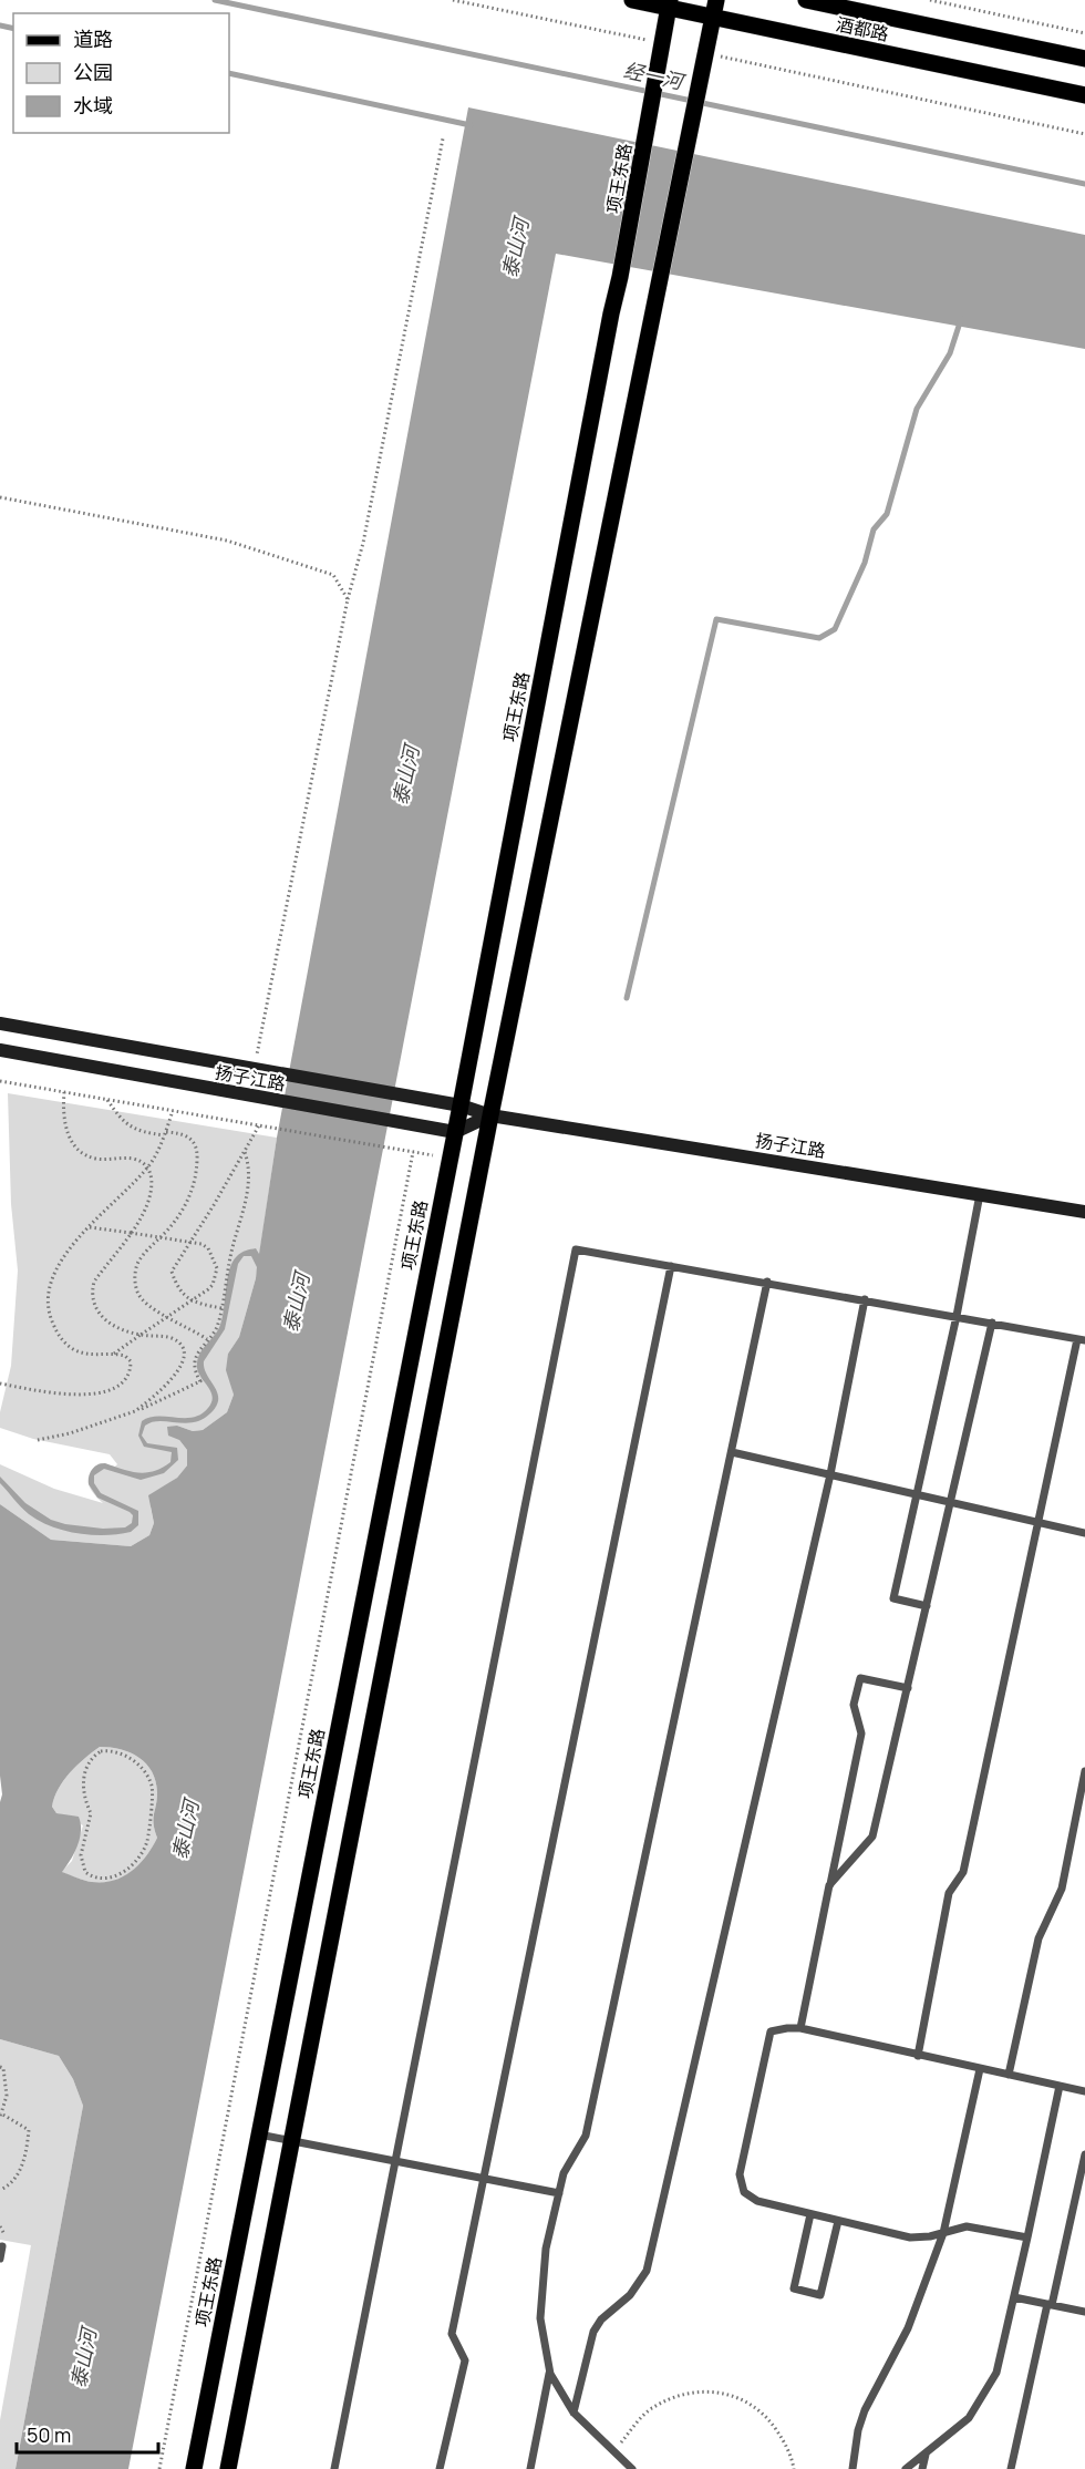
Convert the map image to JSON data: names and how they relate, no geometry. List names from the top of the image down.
{
  "streets": {
    "main road": ["酒都路", "项王东路"],
    "street": ["扬子江路"]
  },
  "crossings": [
    ["酒都路", "项王东路"],
    ["项王东路", "扬子江路"]
  ],
  "water": ["经一河", "泰山河"],
  "legend": ["道路", "公园", "水域"],
  "scale_bar": "50 m"
}
